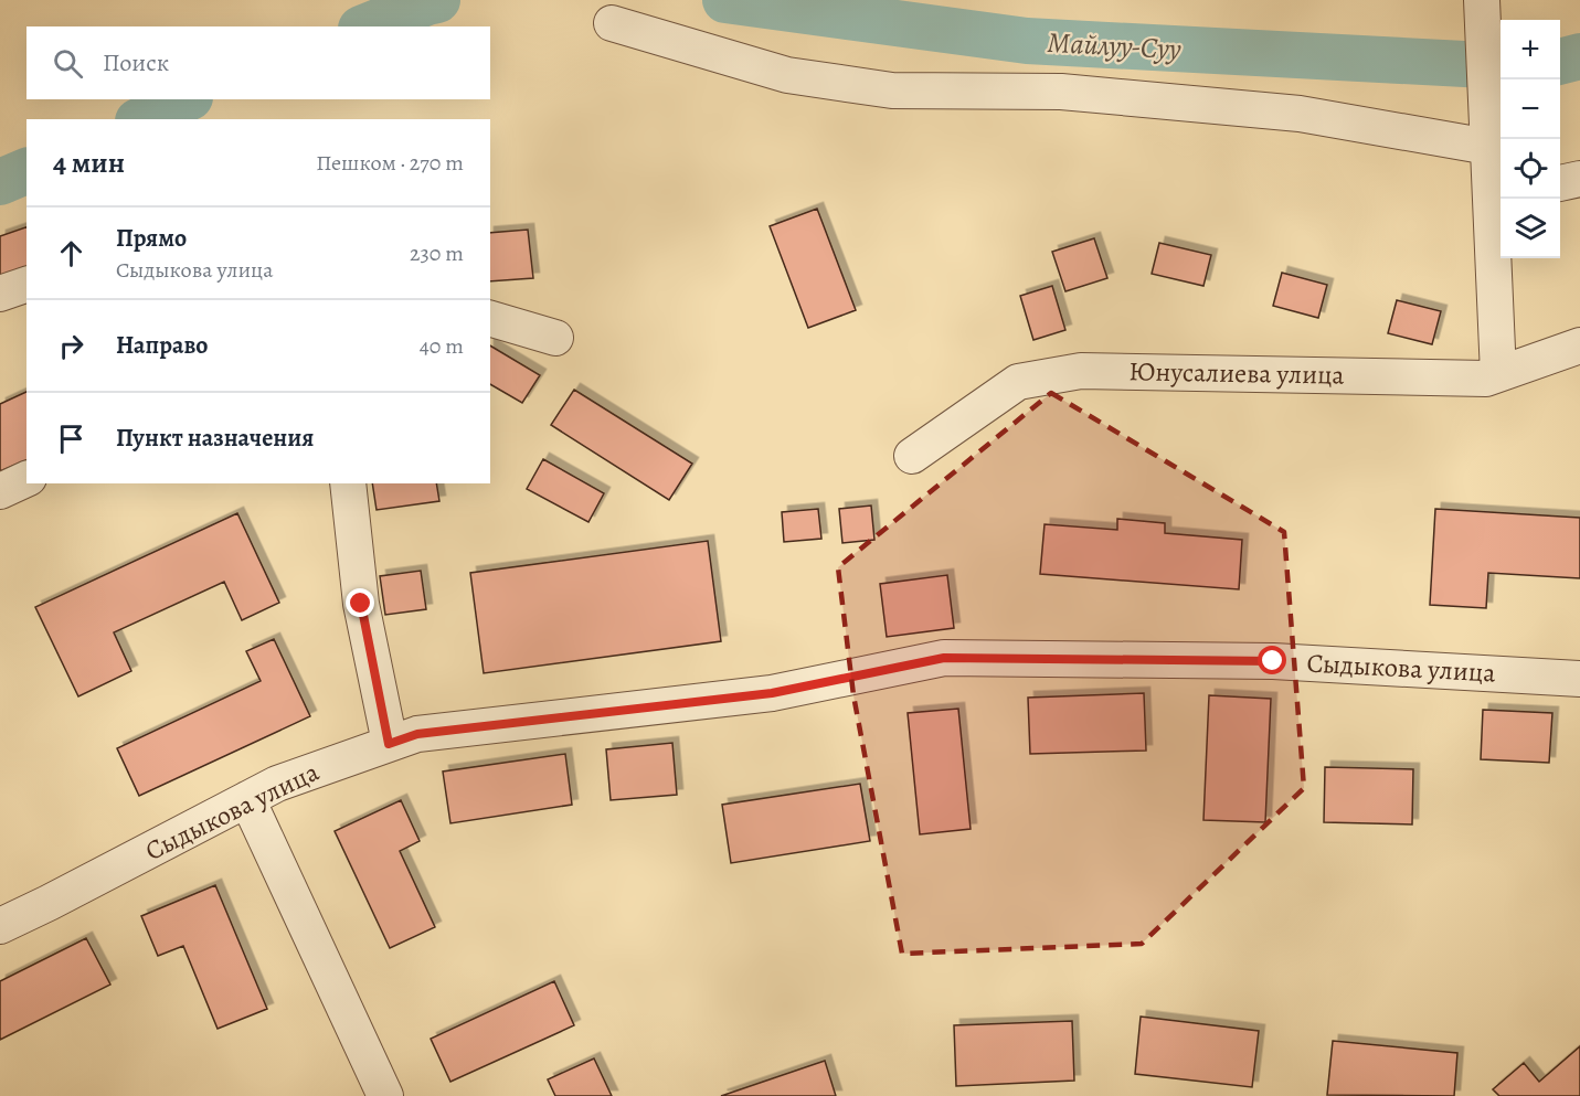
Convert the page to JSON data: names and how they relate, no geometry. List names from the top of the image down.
{
  "streets": {
    "street": ["Юнусалиева улица", "Сыдыкова улица"]
  },
  "water": ["Майлуу-Суу"],
  "page": {
    "map_buttons": ["+", "−"],
    "search": "Поиск",
    "heading": ["4 мин", "Пешком · 270 m"],
    "list": [
      ["Прямо", "Сыдыкова улица", "230 m"],
      ["Направо", "40 m"],
      "Пункт назначения"
    ]
  }
}
